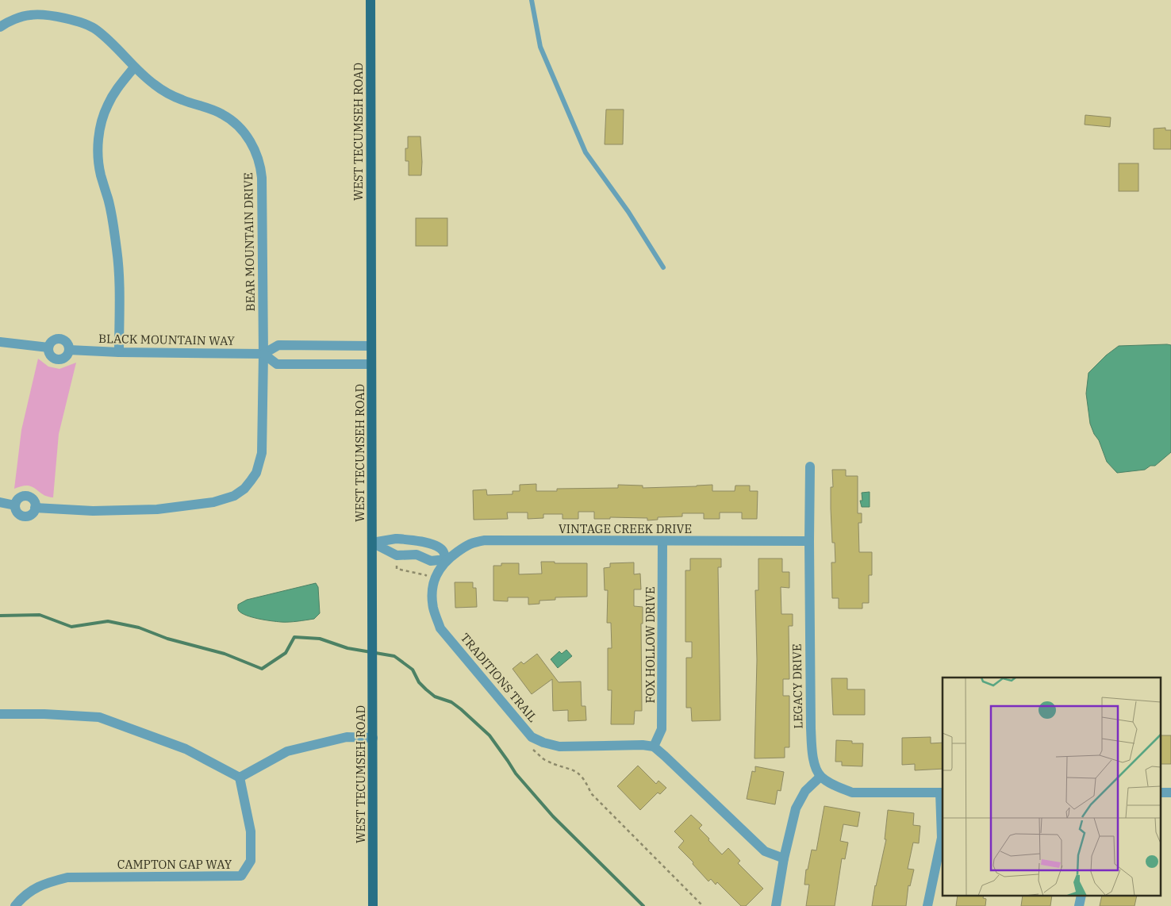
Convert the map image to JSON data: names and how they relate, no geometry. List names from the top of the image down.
{
  "streets": {
    "main road": ["WEST TECUMSEH ROAD"],
    "street": [
      "BEAR MOUNTAIN DRIVE",
      "BLACK MOUNTAIN WAY",
      "VINTAGE CREEK DRIVE",
      "FOX HOLLOW DRIVE",
      "TRADITIONS TRAIL",
      "LEGACY DRIVE",
      "CAMPTON GAP WAY"
    ]
  },
  "crossings": [
    ["WEST TECUMSEH ROAD", "BLACK MOUNTAIN WAY"],
    ["BEAR MOUNTAIN DRIVE", "BLACK MOUNTAIN WAY"],
    ["VINTAGE CREEK DRIVE", "FOX HOLLOW DRIVE"],
    ["VINTAGE CREEK DRIVE", "TRADITIONS TRAIL"],
    ["VINTAGE CREEK DRIVE", "LEGACY DRIVE"],
    ["FOX HOLLOW DRIVE", "TRADITIONS TRAIL"]
  ]
}
